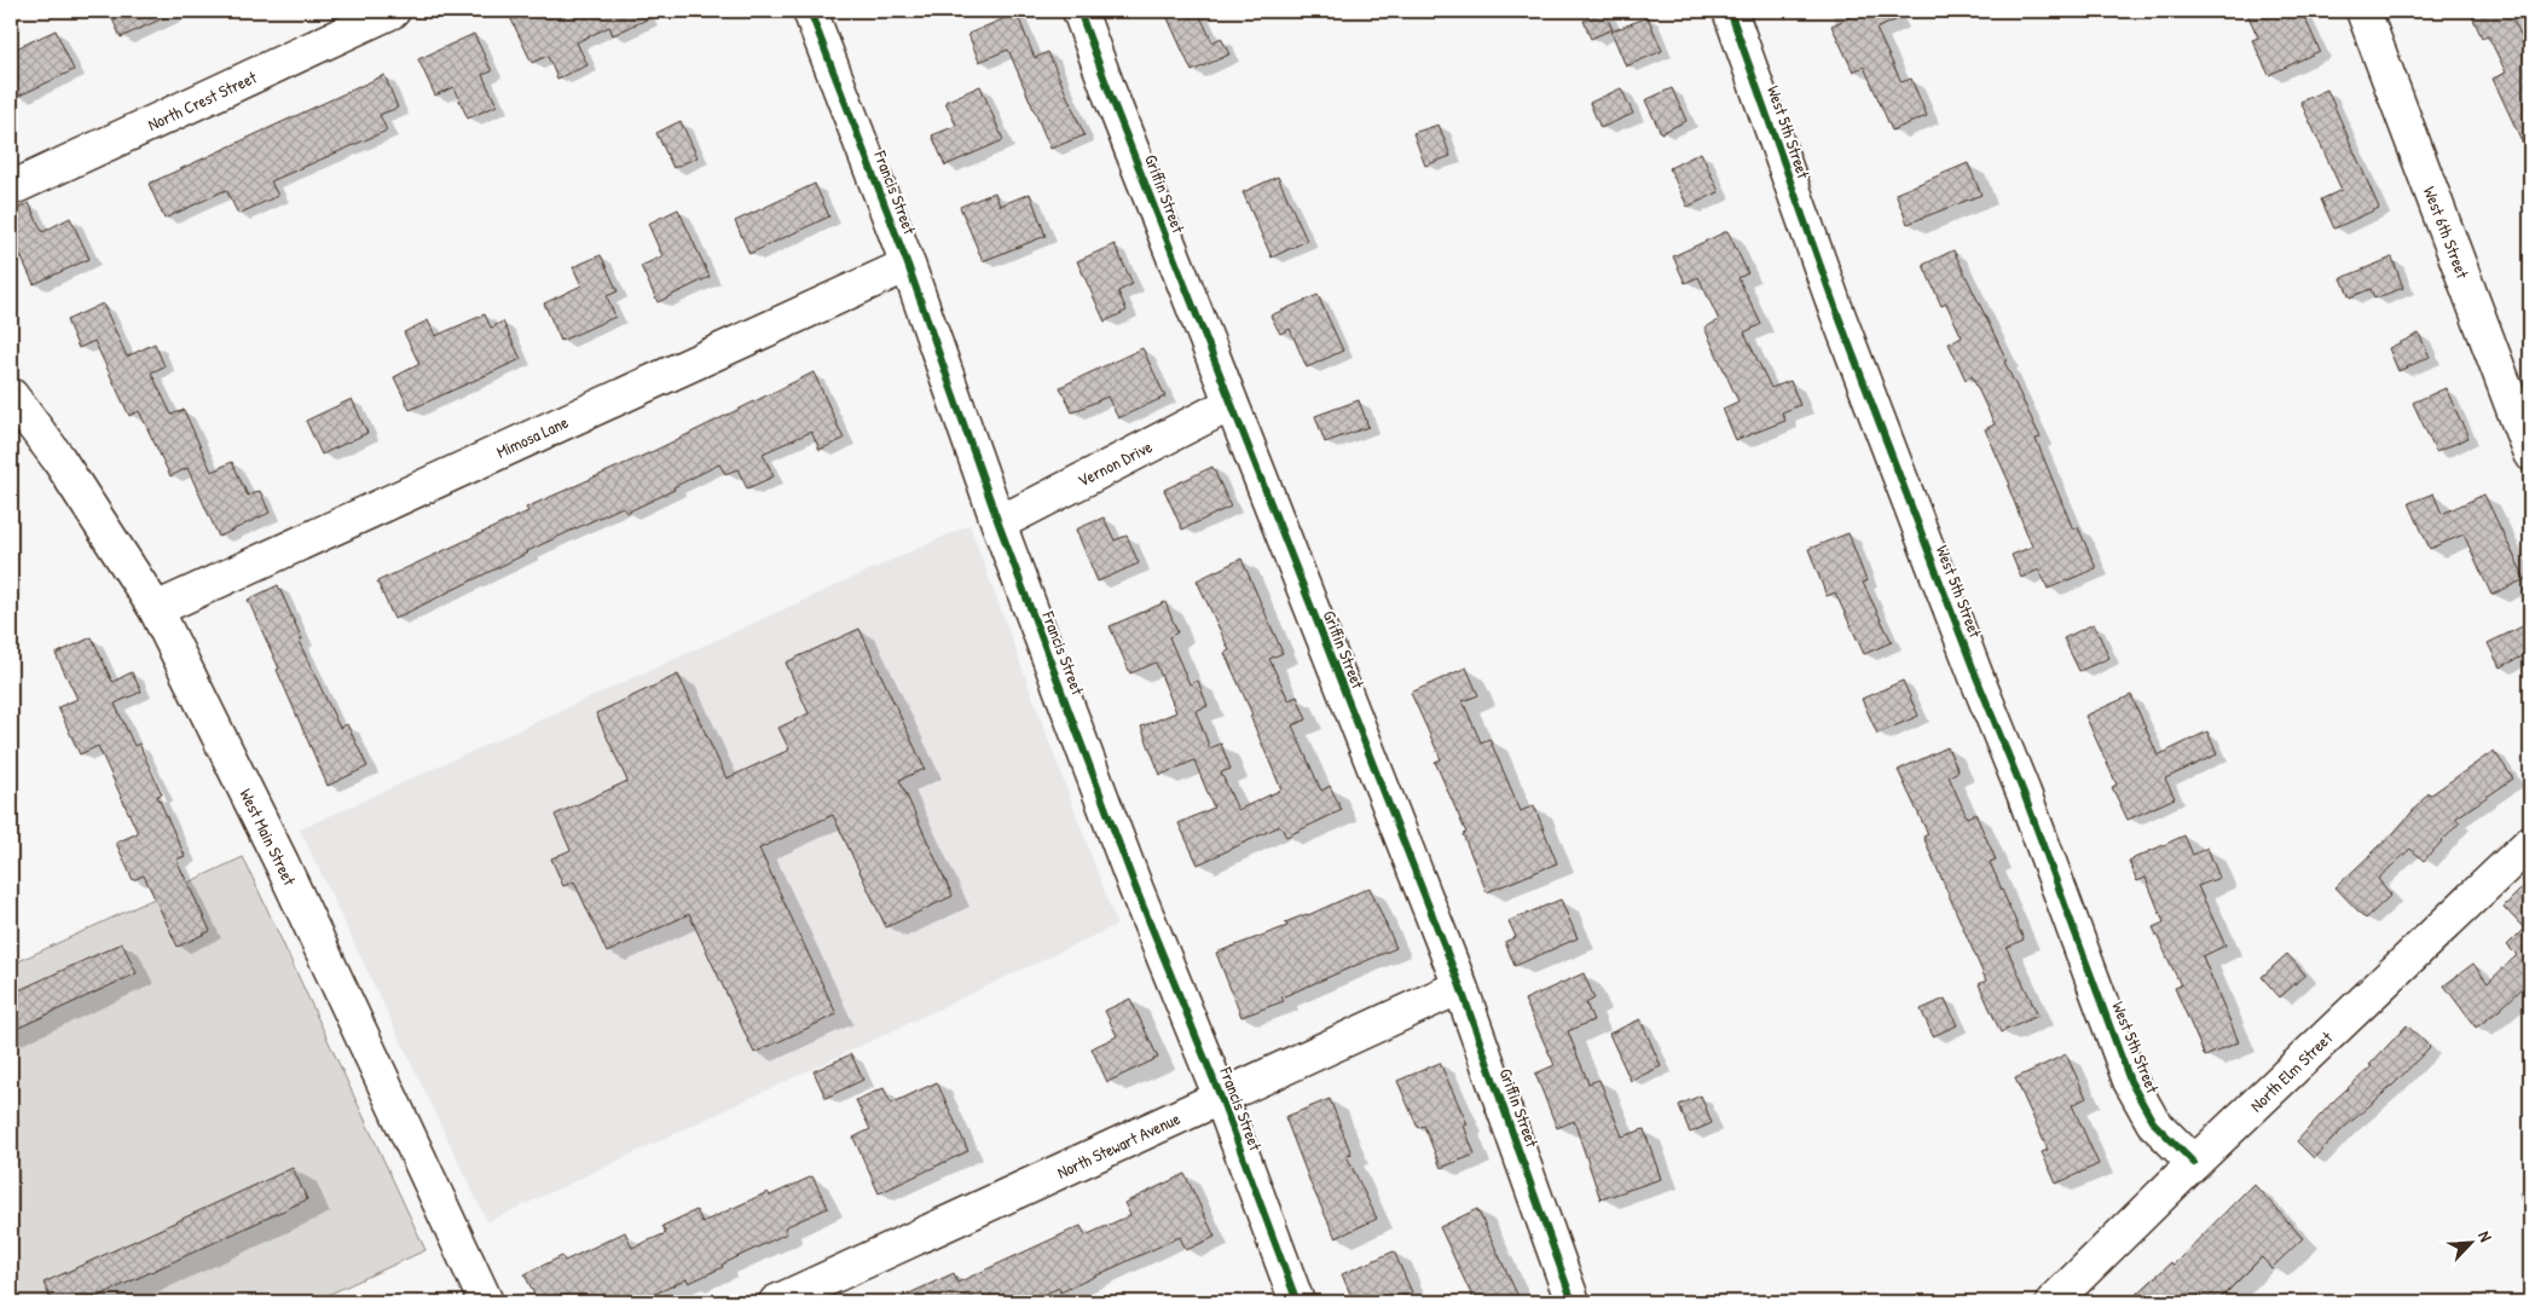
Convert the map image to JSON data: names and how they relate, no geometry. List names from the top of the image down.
{
  "streets": {
    "street": [
      "North Crest Street",
      "West 5th Street",
      "Francis Street",
      "Griffin Street",
      "West 6th Street",
      "Mimosa Lane",
      "Vernon Drive",
      "West Main Street",
      "North Elm Street",
      "North Stewart Avenue"
    ]
  },
  "crossings": [
    ["West 5th Street", "North Elm Street"],
    ["Francis Street", "Mimosa Lane"],
    ["Francis Street", "Vernon Drive"],
    ["Francis Street", "North Stewart Avenue"],
    ["Griffin Street", "Vernon Drive"],
    ["Griffin Street", "North Stewart Avenue"],
    ["Mimosa Lane", "West Main Street"]
  ],
  "north": "top right"
}
